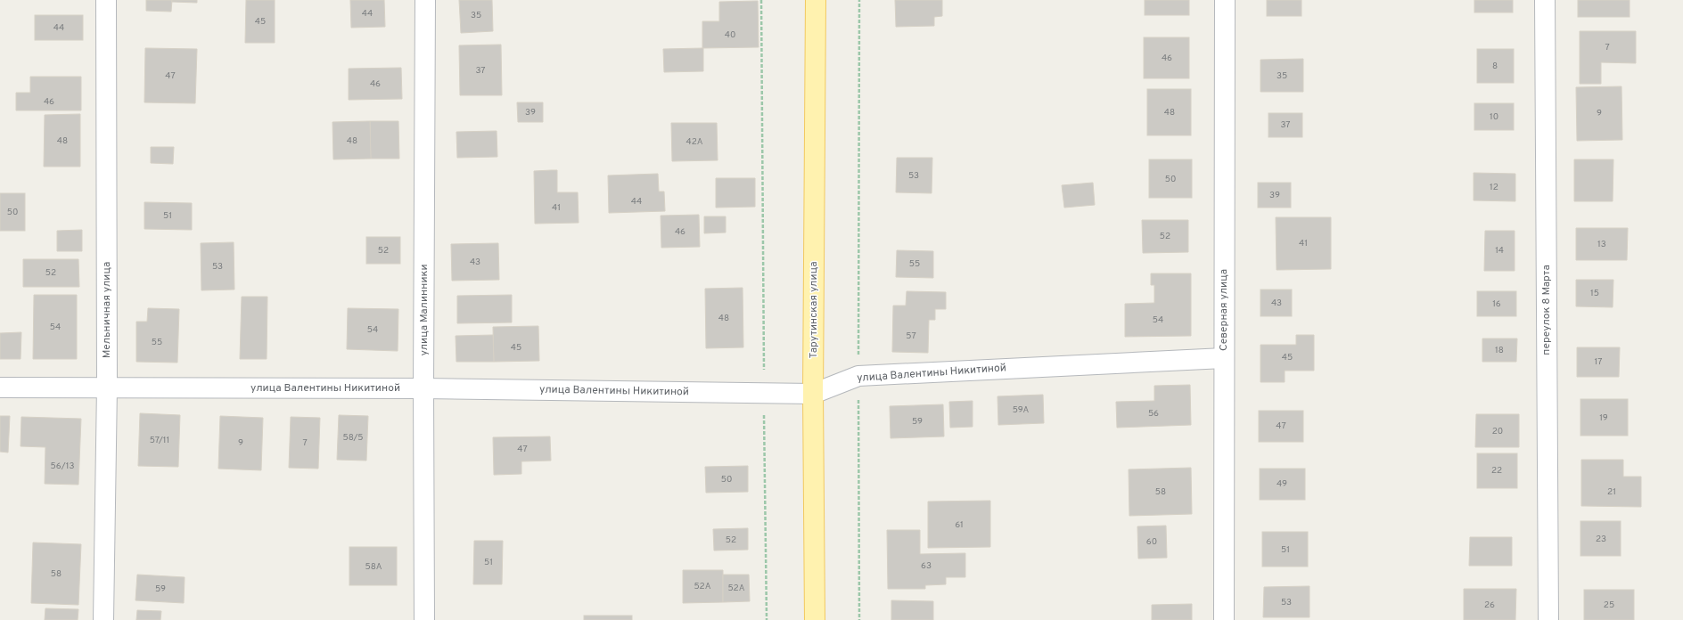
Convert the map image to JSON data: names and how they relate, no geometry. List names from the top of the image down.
{
  "streets": {
    "main road": ["Тарутинская улица"],
    "street": [
      "Мельничная улица",
      "улица Малинники",
      "Северная улица",
      "переулок 8 Марта",
      "улица Валентины Никитиной"
    ]
  },
  "crossings": [
    ["Мельничная улица", "улица Валентины Никитиной"],
    ["улица Малинники", "улица Валентины Никитиной"],
    ["Тарутинская улица", "улица Валентины Никитиной"],
    ["Северная улица", "улица Валентины Никитиной"]
  ],
  "house_numbers": [
    "44",
    "35",
    "45",
    "44",
    "40",
    "7",
    "46",
    "8",
    "37",
    "47",
    "35",
    "46",
    "46",
    "39",
    "48",
    "9",
    "10",
    "37",
    "48",
    "48",
    "42А",
    "53",
    "50",
    "12",
    "39",
    "44",
    "41",
    "50",
    "51",
    "46",
    "52",
    "41",
    "13",
    "52",
    "14",
    "43",
    "55",
    "53",
    "52",
    "15",
    "43",
    "16",
    "48",
    "54",
    "54",
    "54",
    "57",
    "55",
    "45",
    "18",
    "45",
    "17",
    "59А",
    "56",
    "19",
    "59",
    "47",
    "20",
    "58/5",
    "57/11",
    "9",
    "7",
    "47",
    "56/13",
    "22",
    "50",
    "49",
    "58",
    "21",
    "61",
    "23",
    "52",
    "60",
    "51",
    "51",
    "63",
    "58А",
    "58",
    "52А",
    "52А",
    "59",
    "53",
    "26",
    "25"
  ]
}
